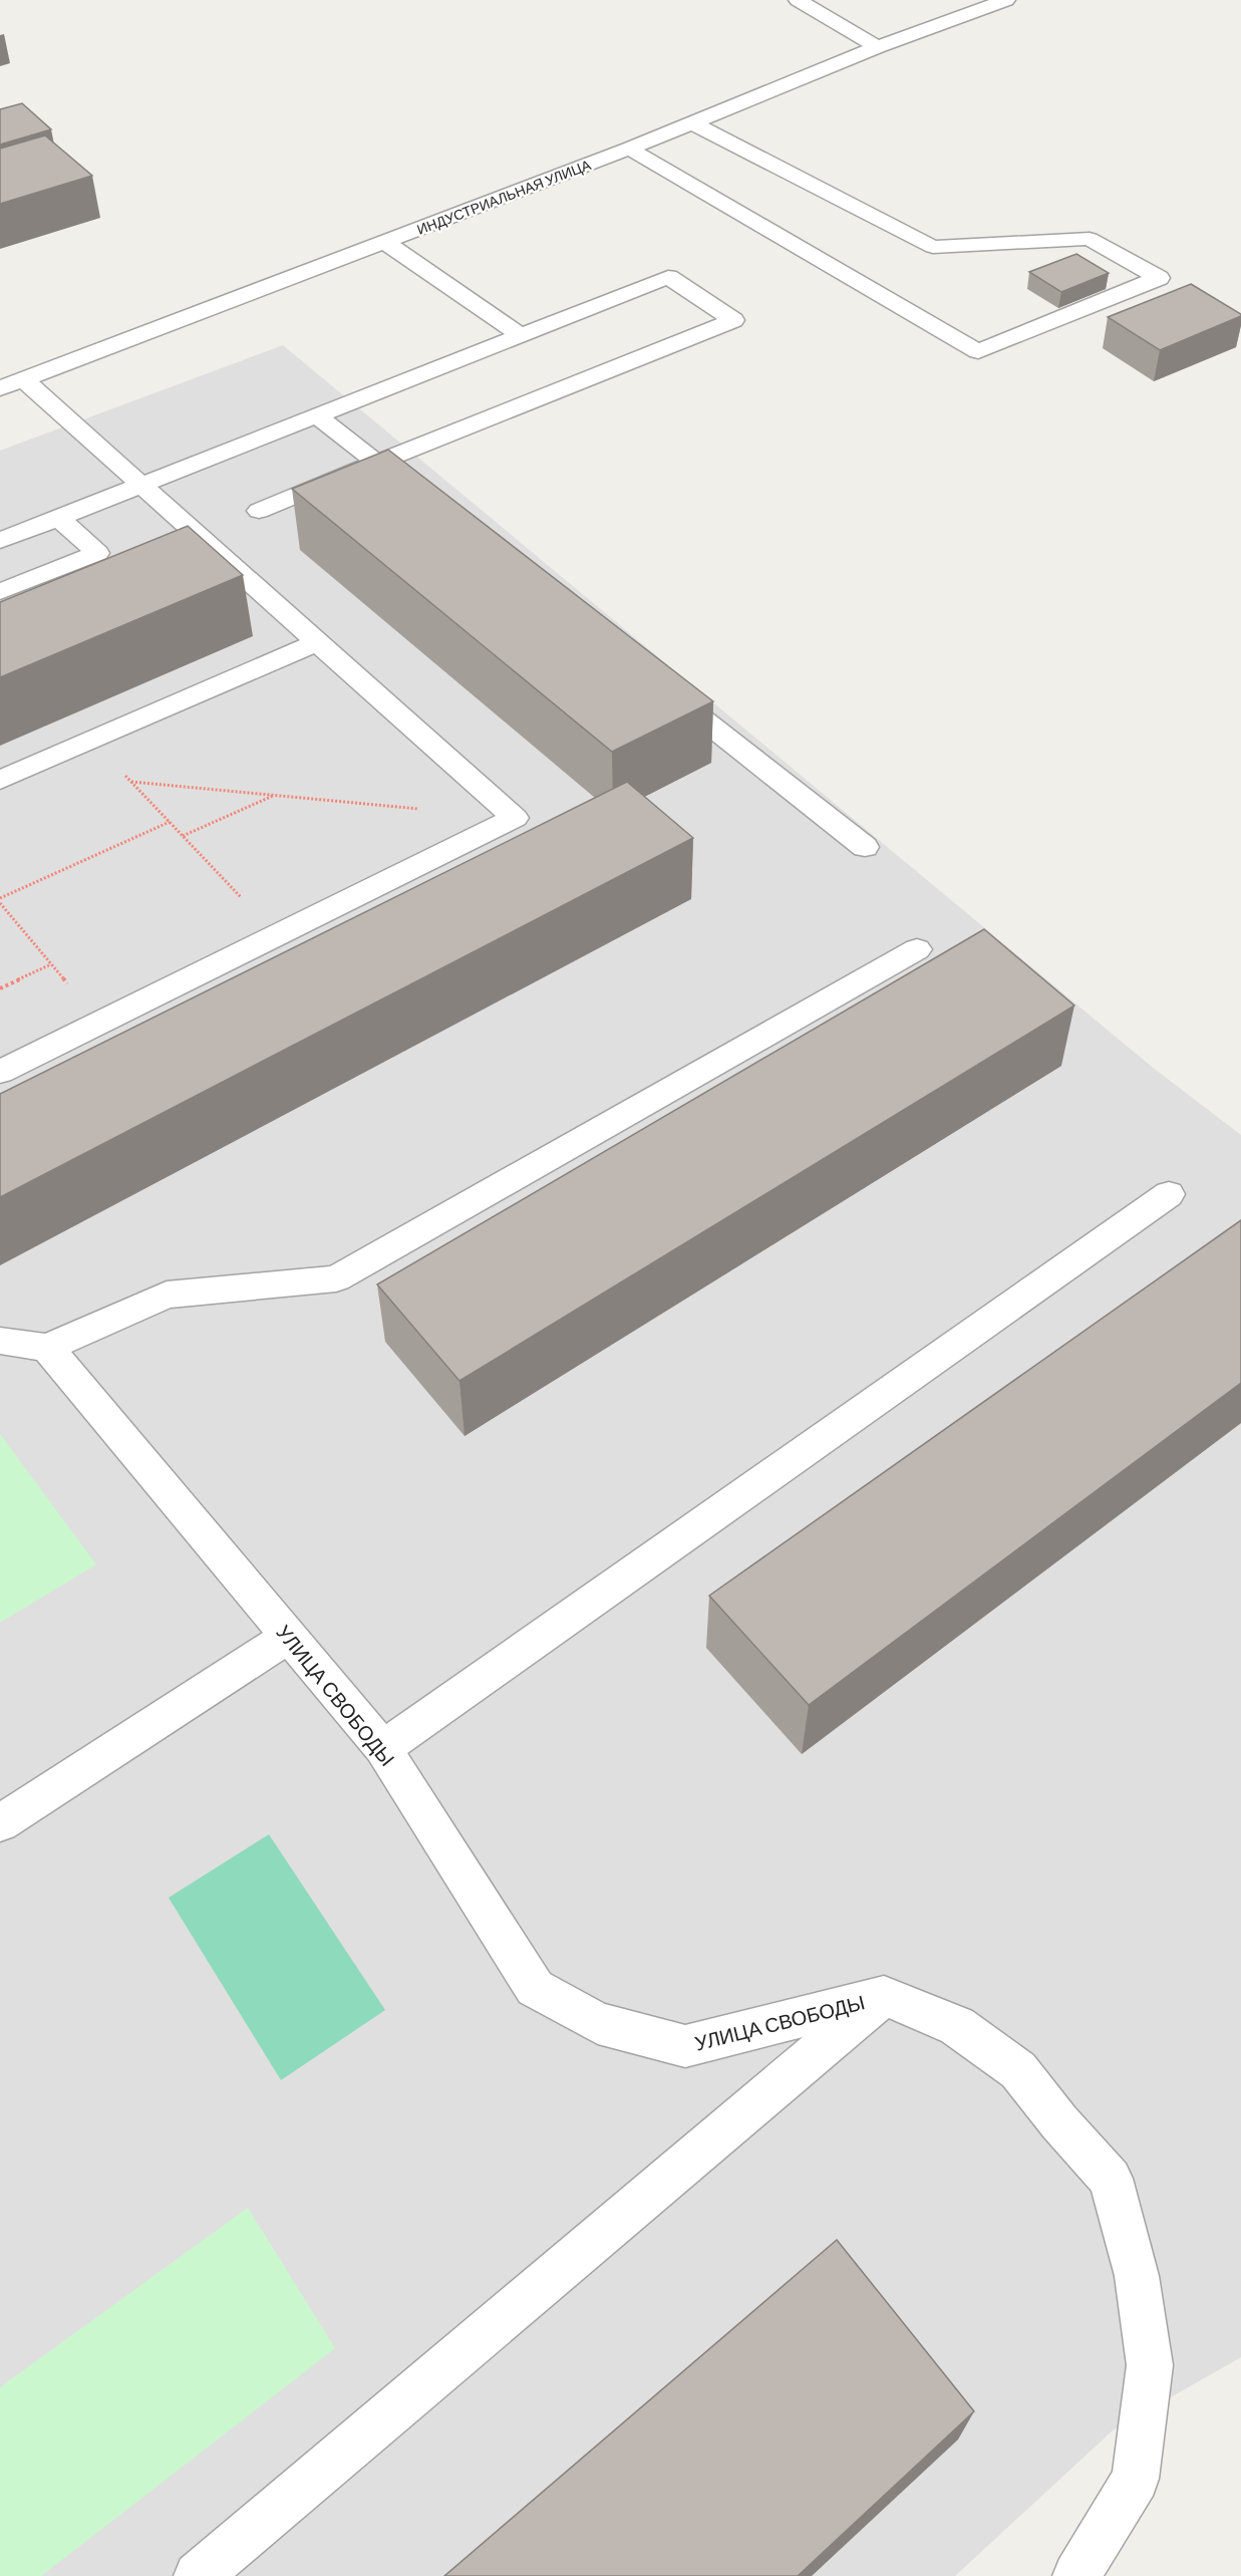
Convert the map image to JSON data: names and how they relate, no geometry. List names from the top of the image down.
{
  "streets": {
    "street": ["ИНДУСТРИАЛЬНАЯ УЛИЦА", "УЛИЦА СВОБОДЫ"]
  }
}
